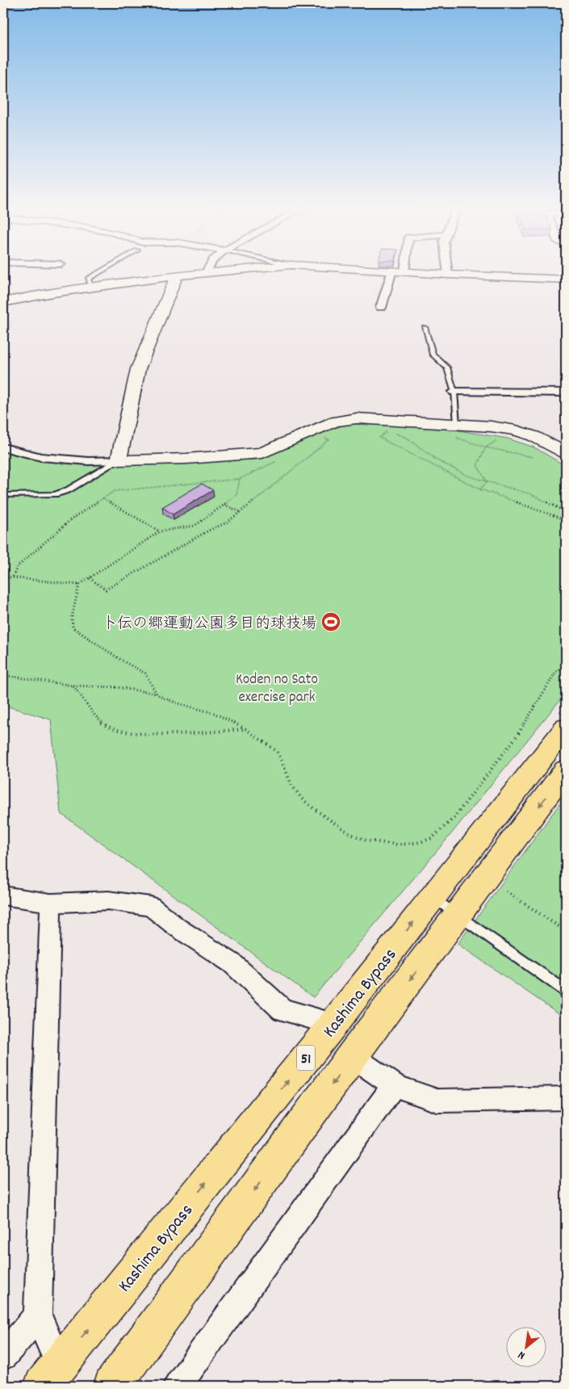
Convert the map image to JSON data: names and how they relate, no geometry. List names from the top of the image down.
{
  "streets": {
    "highway": ["Kashima Bypass", "51"]
  },
  "parks": ["Koden no Sato exercise park"],
  "places": {
    "sports": ["卜伝の郷運動公園多目的球技場"]
  },
  "north": "bottom left"
}
